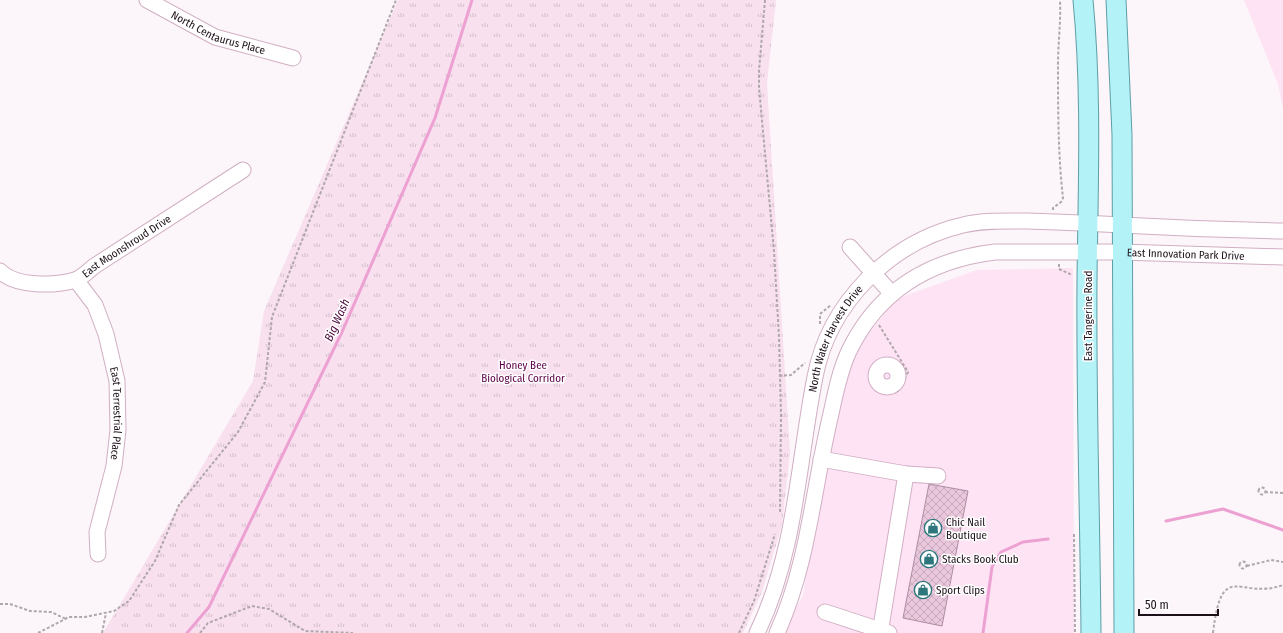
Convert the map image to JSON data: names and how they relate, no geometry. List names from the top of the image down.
{
  "streets": {
    "main road": ["East Tangerine Road"],
    "street": [
      "North Centaurus Place",
      "East Moonshroud Drive",
      "East Innovation Park Drive",
      "North Water Harvest Drive",
      "East Terrestrial Place"
    ]
  },
  "crossings": [
    ["East Moonshroud Drive", "East Terrestrial Place"],
    ["East Innovation Park Drive", "East Tangerine Road"],
    ["East Innovation Park Drive", "North Water Harvest Drive"],
    ["East Tangerine Road", "North Water Harvest Drive"]
  ],
  "water": ["Big Wash"],
  "parks": ["Honey Bee Biological Corridor"],
  "places": {
    "shop": ["Chic Nail Boutique", "Stacks Book Club", "Sport Clips"]
  },
  "scale_bar": "50 m"
}
